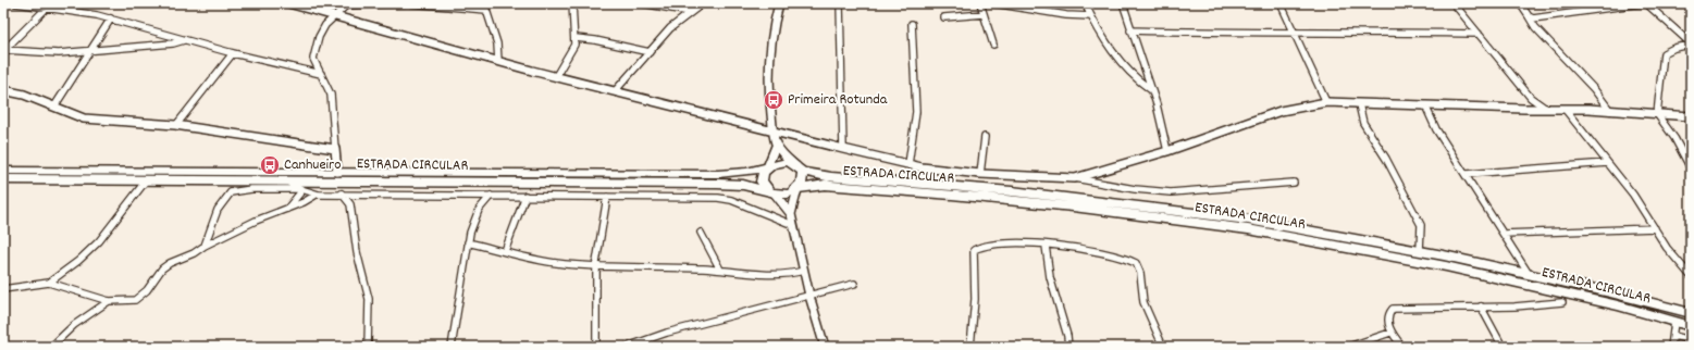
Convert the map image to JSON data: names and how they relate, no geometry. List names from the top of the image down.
{
  "streets": {
    "main road": ["ESTRADA CIRCULAR"]
  },
  "places": {
    "bus stop": ["Primeira Rotunda", "Canhueiro"]
  }
}
